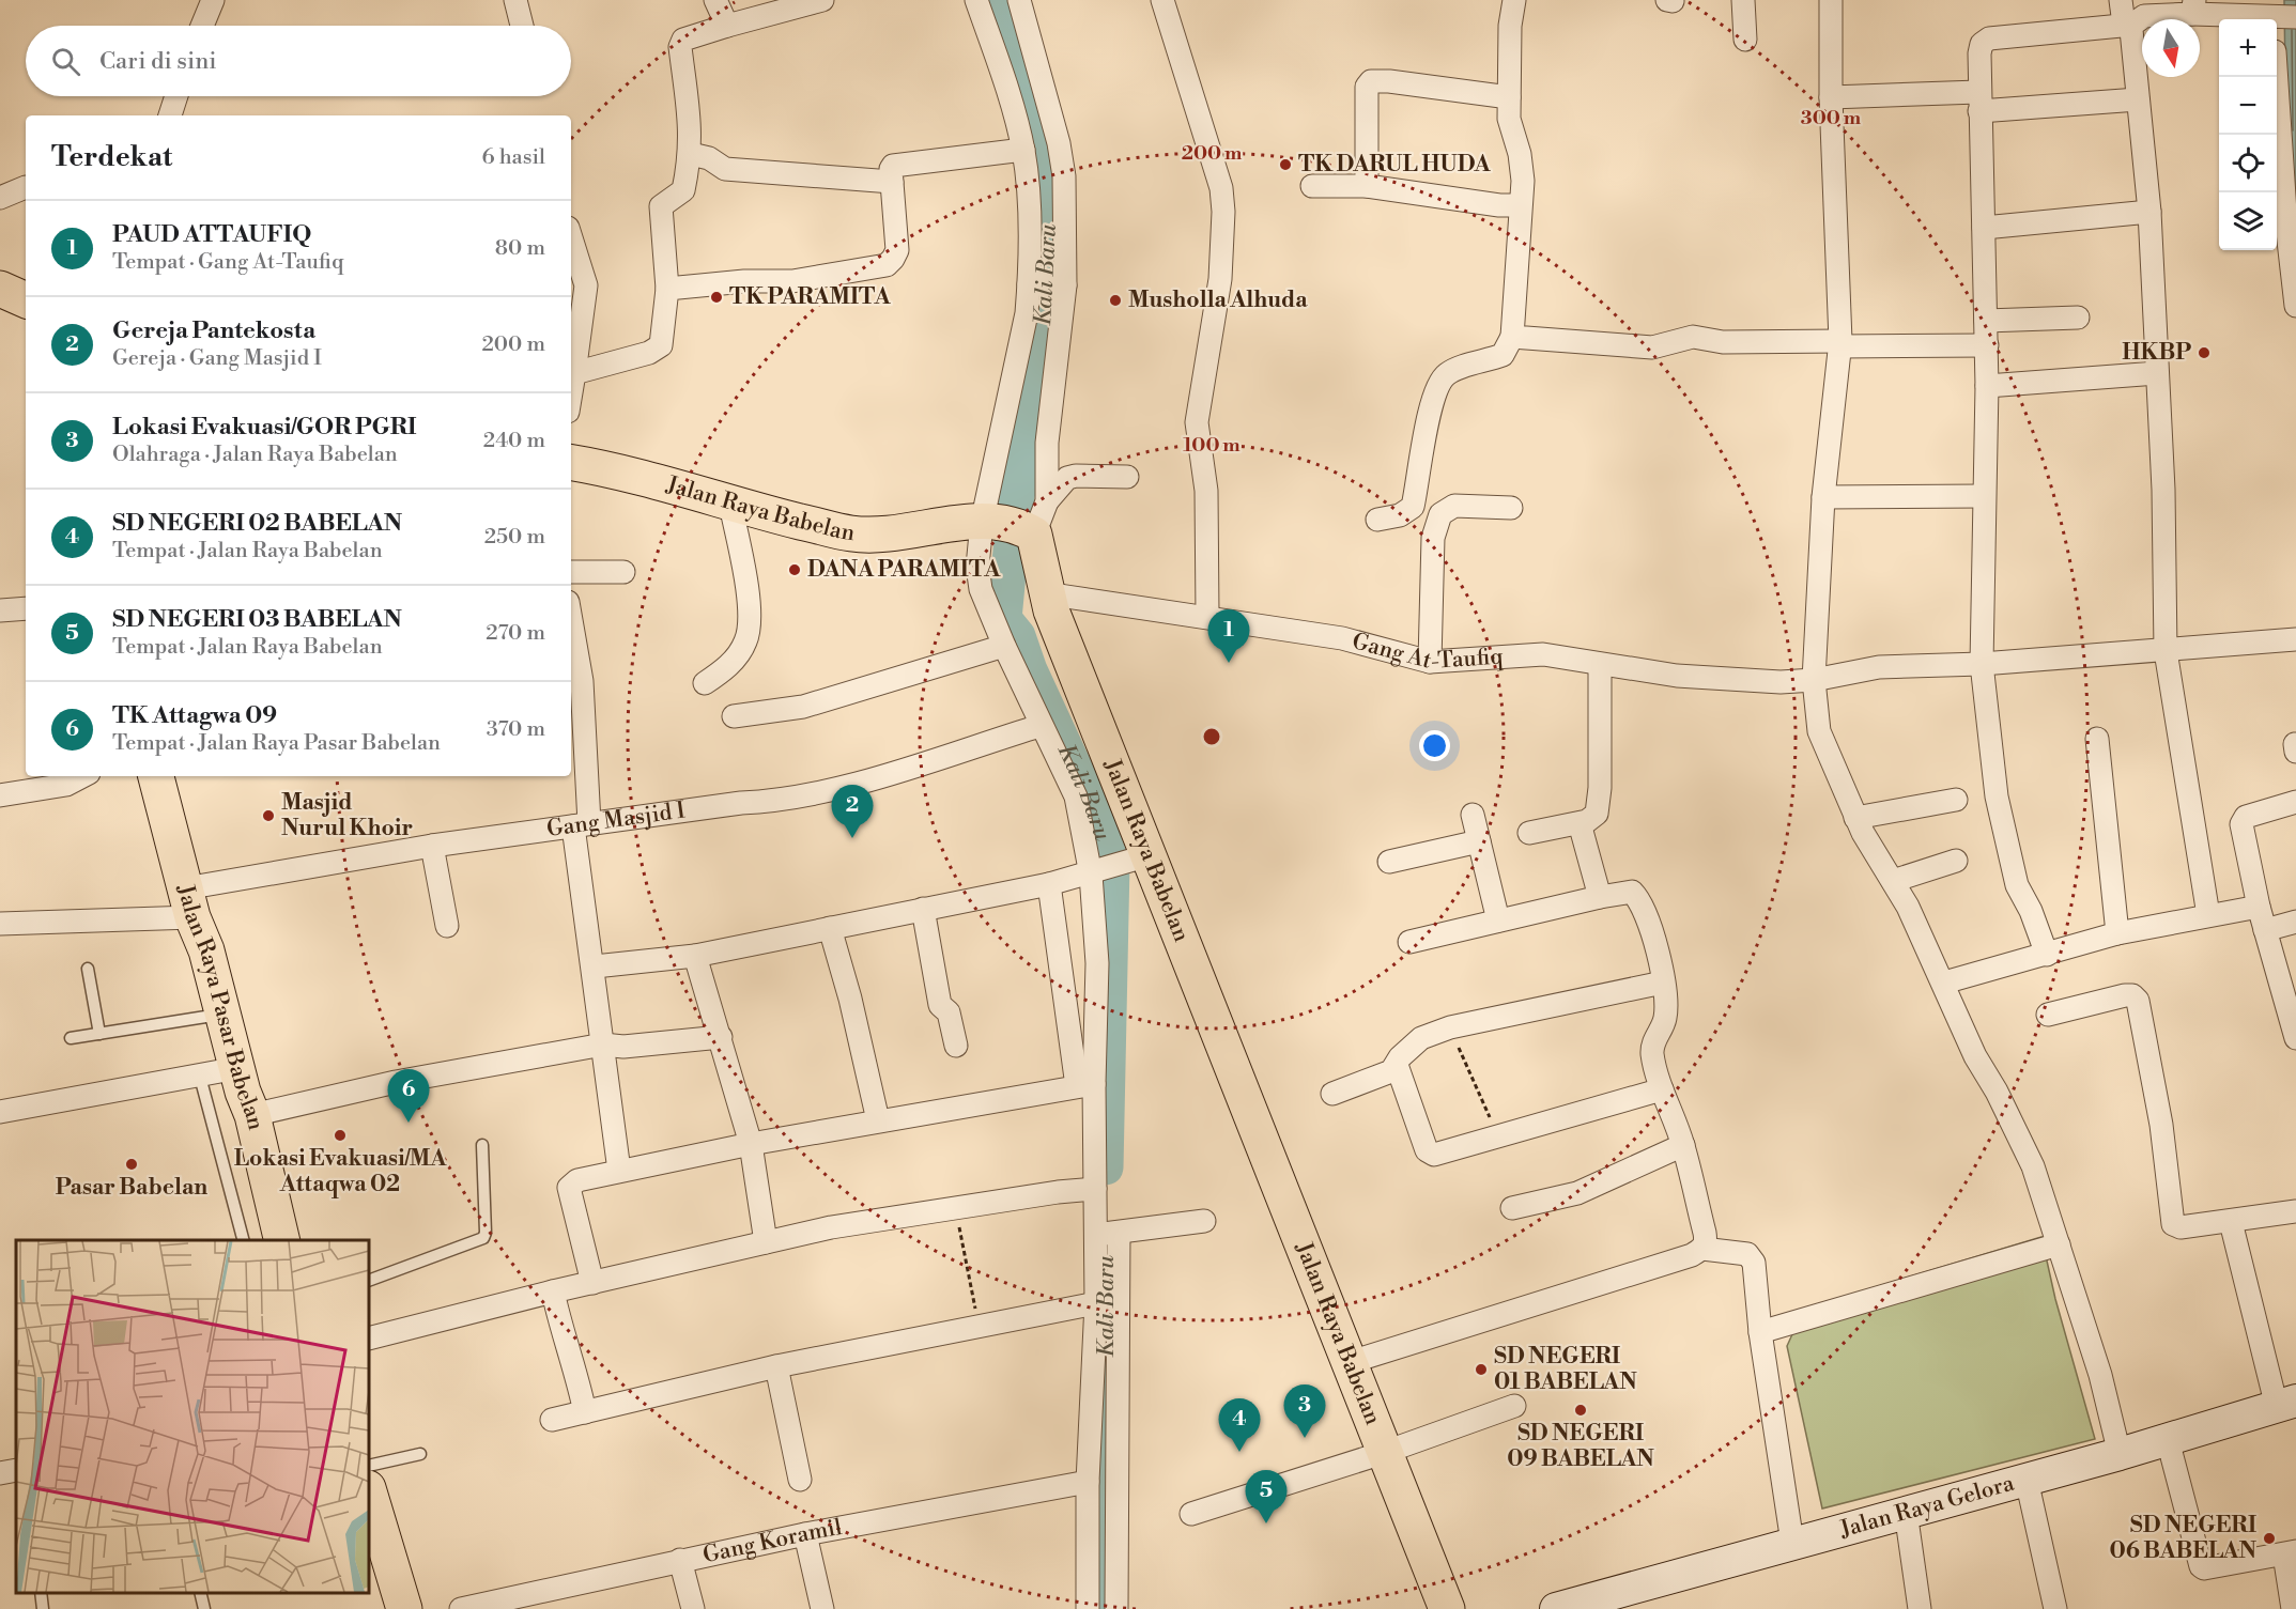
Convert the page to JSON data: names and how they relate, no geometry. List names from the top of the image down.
{
  "streets": {
    "main road": ["Jalan Raya Babelan", "Jalan Raya Pasar Babelan"],
    "street": [
      "Gang At-Taufiq",
      "Gang Masjid I",
      "Jalan Raya Gelora",
      "Gang Koramil"
    ]
  },
  "crossings": [
    ["Jalan Raya Babelan", "Gang At-Taufiq"],
    ["Gang Masjid I", "Jalan Raya Pasar Babelan"]
  ],
  "water": ["Kali Baru"],
  "places": [
    "TK DARUL HUDA",
    "TK PARAMITA",
    "Musholla Alhuda",
    "HKBP",
    "DANA PARAMITA",
    "Masjid Nurul Khoir",
    "Lokasi Evakuasi/MA Attaqwa 02",
    "Pasar Babelan",
    "SD NEGERI 01 BABELAN",
    "SD NEGERI 09 BABELAN",
    "SD NEGERI 06 BABELAN"
  ],
  "north": "bottom",
  "page": {
    "map_buttons": ["+", "−"],
    "search": "Cari di sini",
    "heading": ["Terdekat", "6 hasil"],
    "list": [
      {
        "mark": "1",
        "name": "PAUD ATTAUFIQ",
        "note": "Tempat · Gang At-Taufiq",
        "value": "80 m"
      },
      {
        "mark": "2",
        "name": "Gereja Pantekosta",
        "note": "Gereja · Gang Masjid I",
        "value": "200 m"
      },
      {
        "mark": "3",
        "name": "Lokasi Evakuasi/GOR PGRI",
        "note": "Olahraga · Jalan Raya Babelan",
        "value": "240 m"
      },
      {
        "mark": "4",
        "name": "SD NEGERI 02 BABELAN",
        "note": "Tempat · Jalan Raya Babelan",
        "value": "250 m"
      },
      {
        "mark": "5",
        "name": "SD NEGERI 03 BABELAN",
        "note": "Tempat · Jalan Raya Babelan",
        "value": "270 m"
      },
      {
        "mark": "6",
        "name": "TK Attagwa 09",
        "note": "Tempat · Jalan Raya Pasar Babelan",
        "value": "370 m"
      }
    ],
    "pins": [
      "1",
      "2",
      "6",
      "3",
      "4",
      "5"
    ]
  },
  "rings": ["300 m", "200 m", "100 m"]
}
